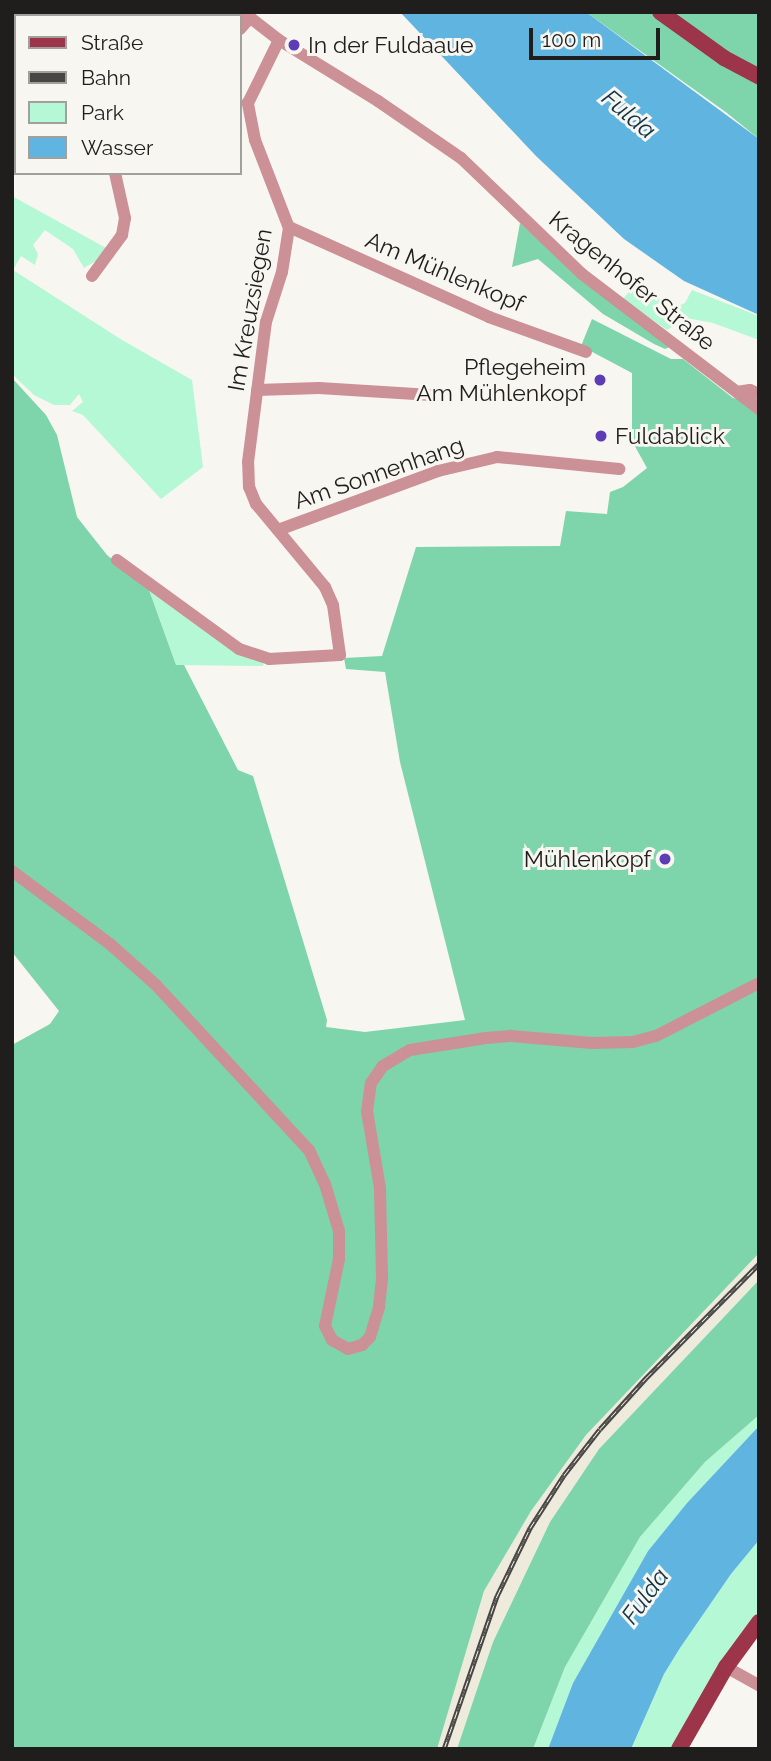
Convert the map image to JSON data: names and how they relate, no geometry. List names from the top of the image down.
{
  "streets": {
    "street": [
      "Am Mühlenkopf",
      "Kragenhofer Straße",
      "Im Kreuzsiegen",
      "Am Sonnenhang"
    ]
  },
  "crossings": [
    ["Am Mühlenkopf", "Im Kreuzsiegen"],
    ["Kragenhofer Straße", "Im Kreuzsiegen"],
    ["Im Kreuzsiegen", "Am Sonnenhang"]
  ],
  "water": ["Fulda"],
  "places": [
    "In der Fuldaaue",
    "Pflegeheim Am Mühlenkopf",
    "Fuldablick",
    "Mühlenkopf"
  ],
  "legend": [
    "Straße",
    "Bahn",
    "Park",
    "Wasser"
  ],
  "scale_bar": "100 m"
}
